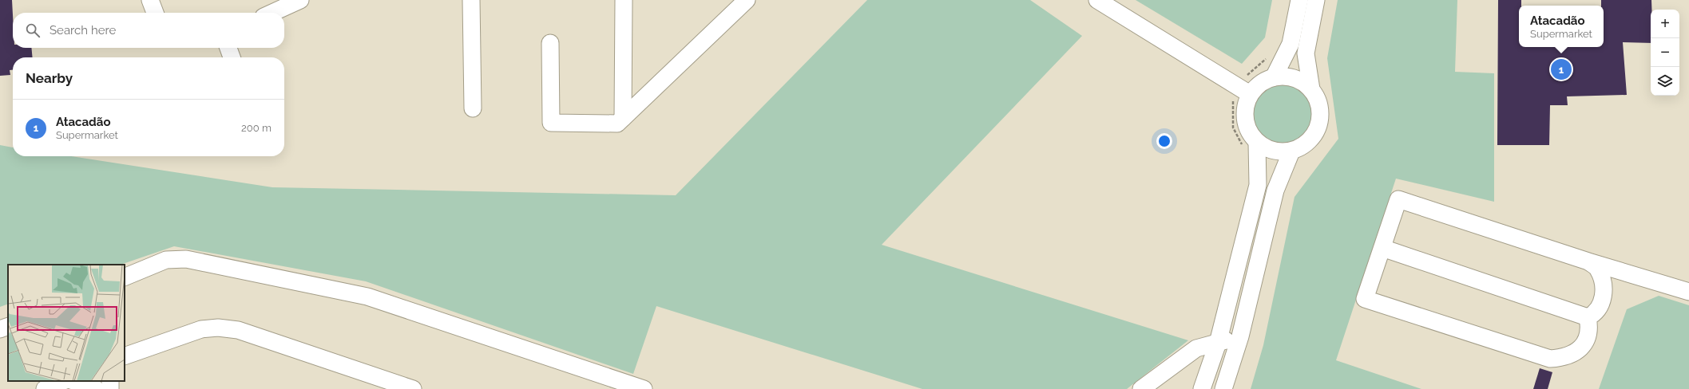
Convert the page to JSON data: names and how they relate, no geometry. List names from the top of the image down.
{
  "page": {
    "popup": ["Atacadão", "Supermarket"],
    "map_buttons": ["+", "−"],
    "search": "Search here",
    "pins": "1",
    "heading": "Nearby",
    "list": [
      {
        "mark": "1",
        "name": "Atacadão",
        "note": "Supermarket",
        "value": "200 m"
      }
    ]
  }
}
